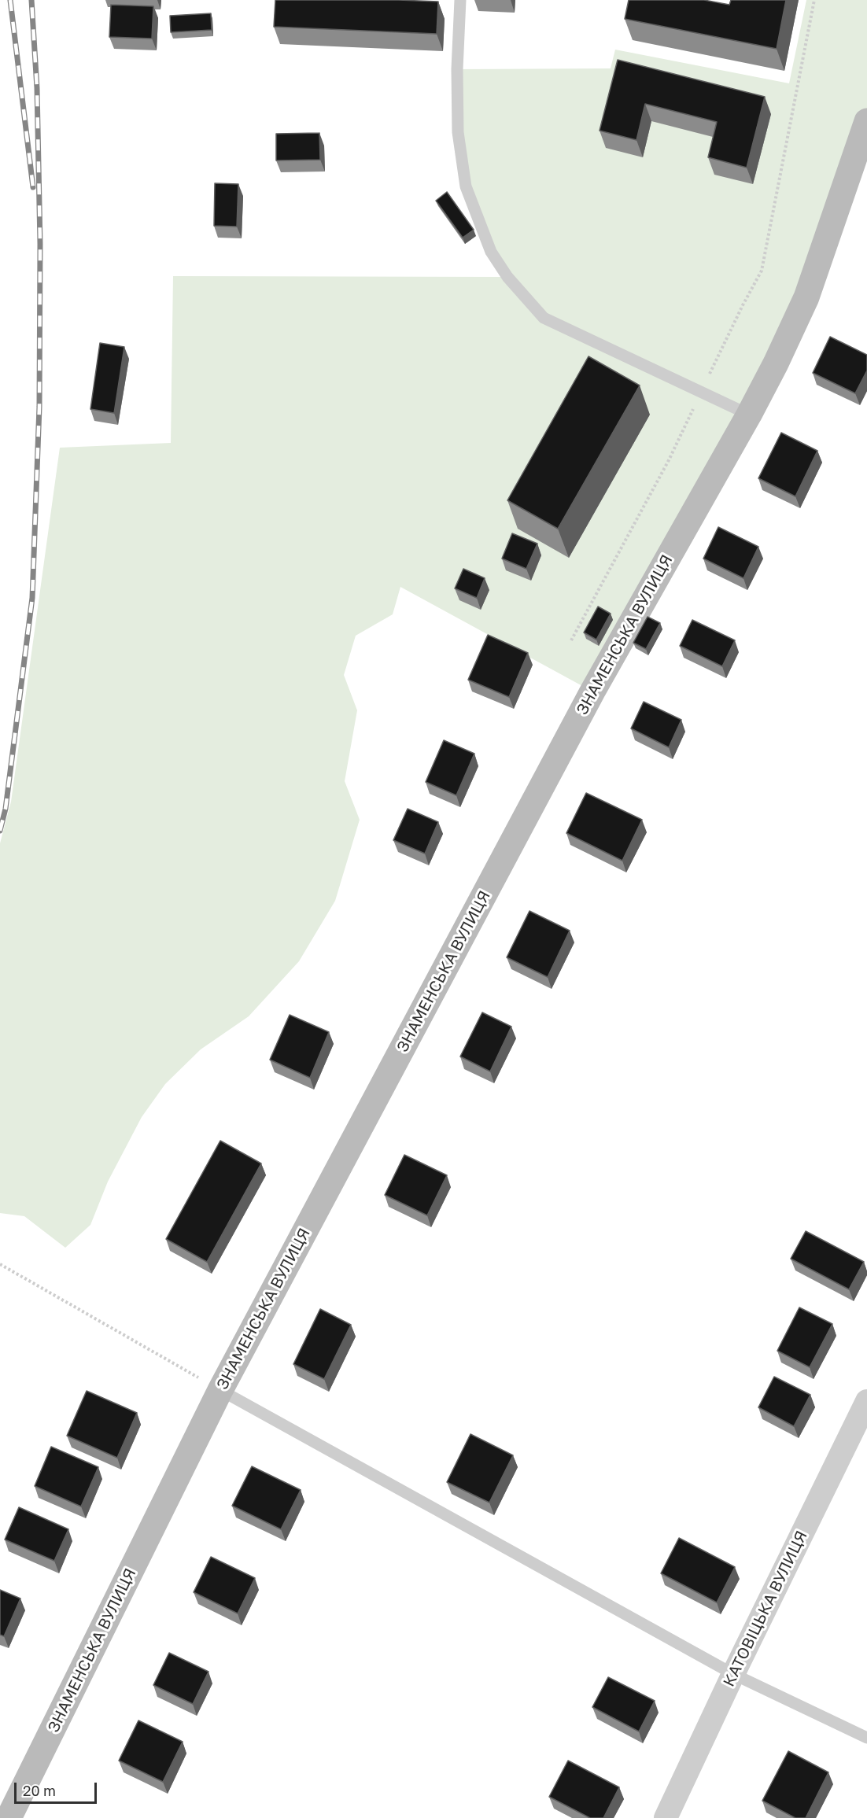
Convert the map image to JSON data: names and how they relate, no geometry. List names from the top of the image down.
{
  "streets": {
    "main road": ["ЗНАМЕНСЬКА ВУЛИЦЯ"],
    "street": ["КАТОВІЦЬКА ВУЛИЦЯ"]
  },
  "scale_bar": "20 m"
}
